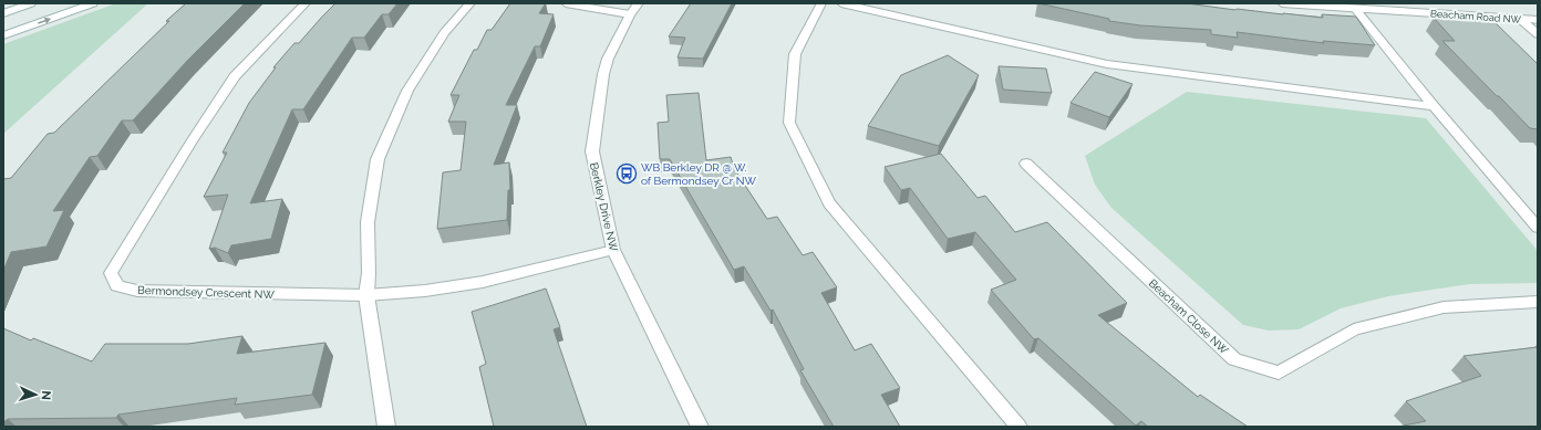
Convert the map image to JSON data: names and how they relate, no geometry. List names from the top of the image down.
{
  "streets": {
    "street": [
      "Beacham Road NW",
      "Berkley Drive NW",
      "Bermondsey Crescent NW",
      "Beacham Close NW"
    ]
  },
  "crossings": [
    ["Berkley Drive NW", "Bermondsey Crescent NW"]
  ],
  "places": {
    "bus stop": ["WB Berkley DR @ W. of Bermondsey Cr NW"]
  },
  "north": "right"
}
